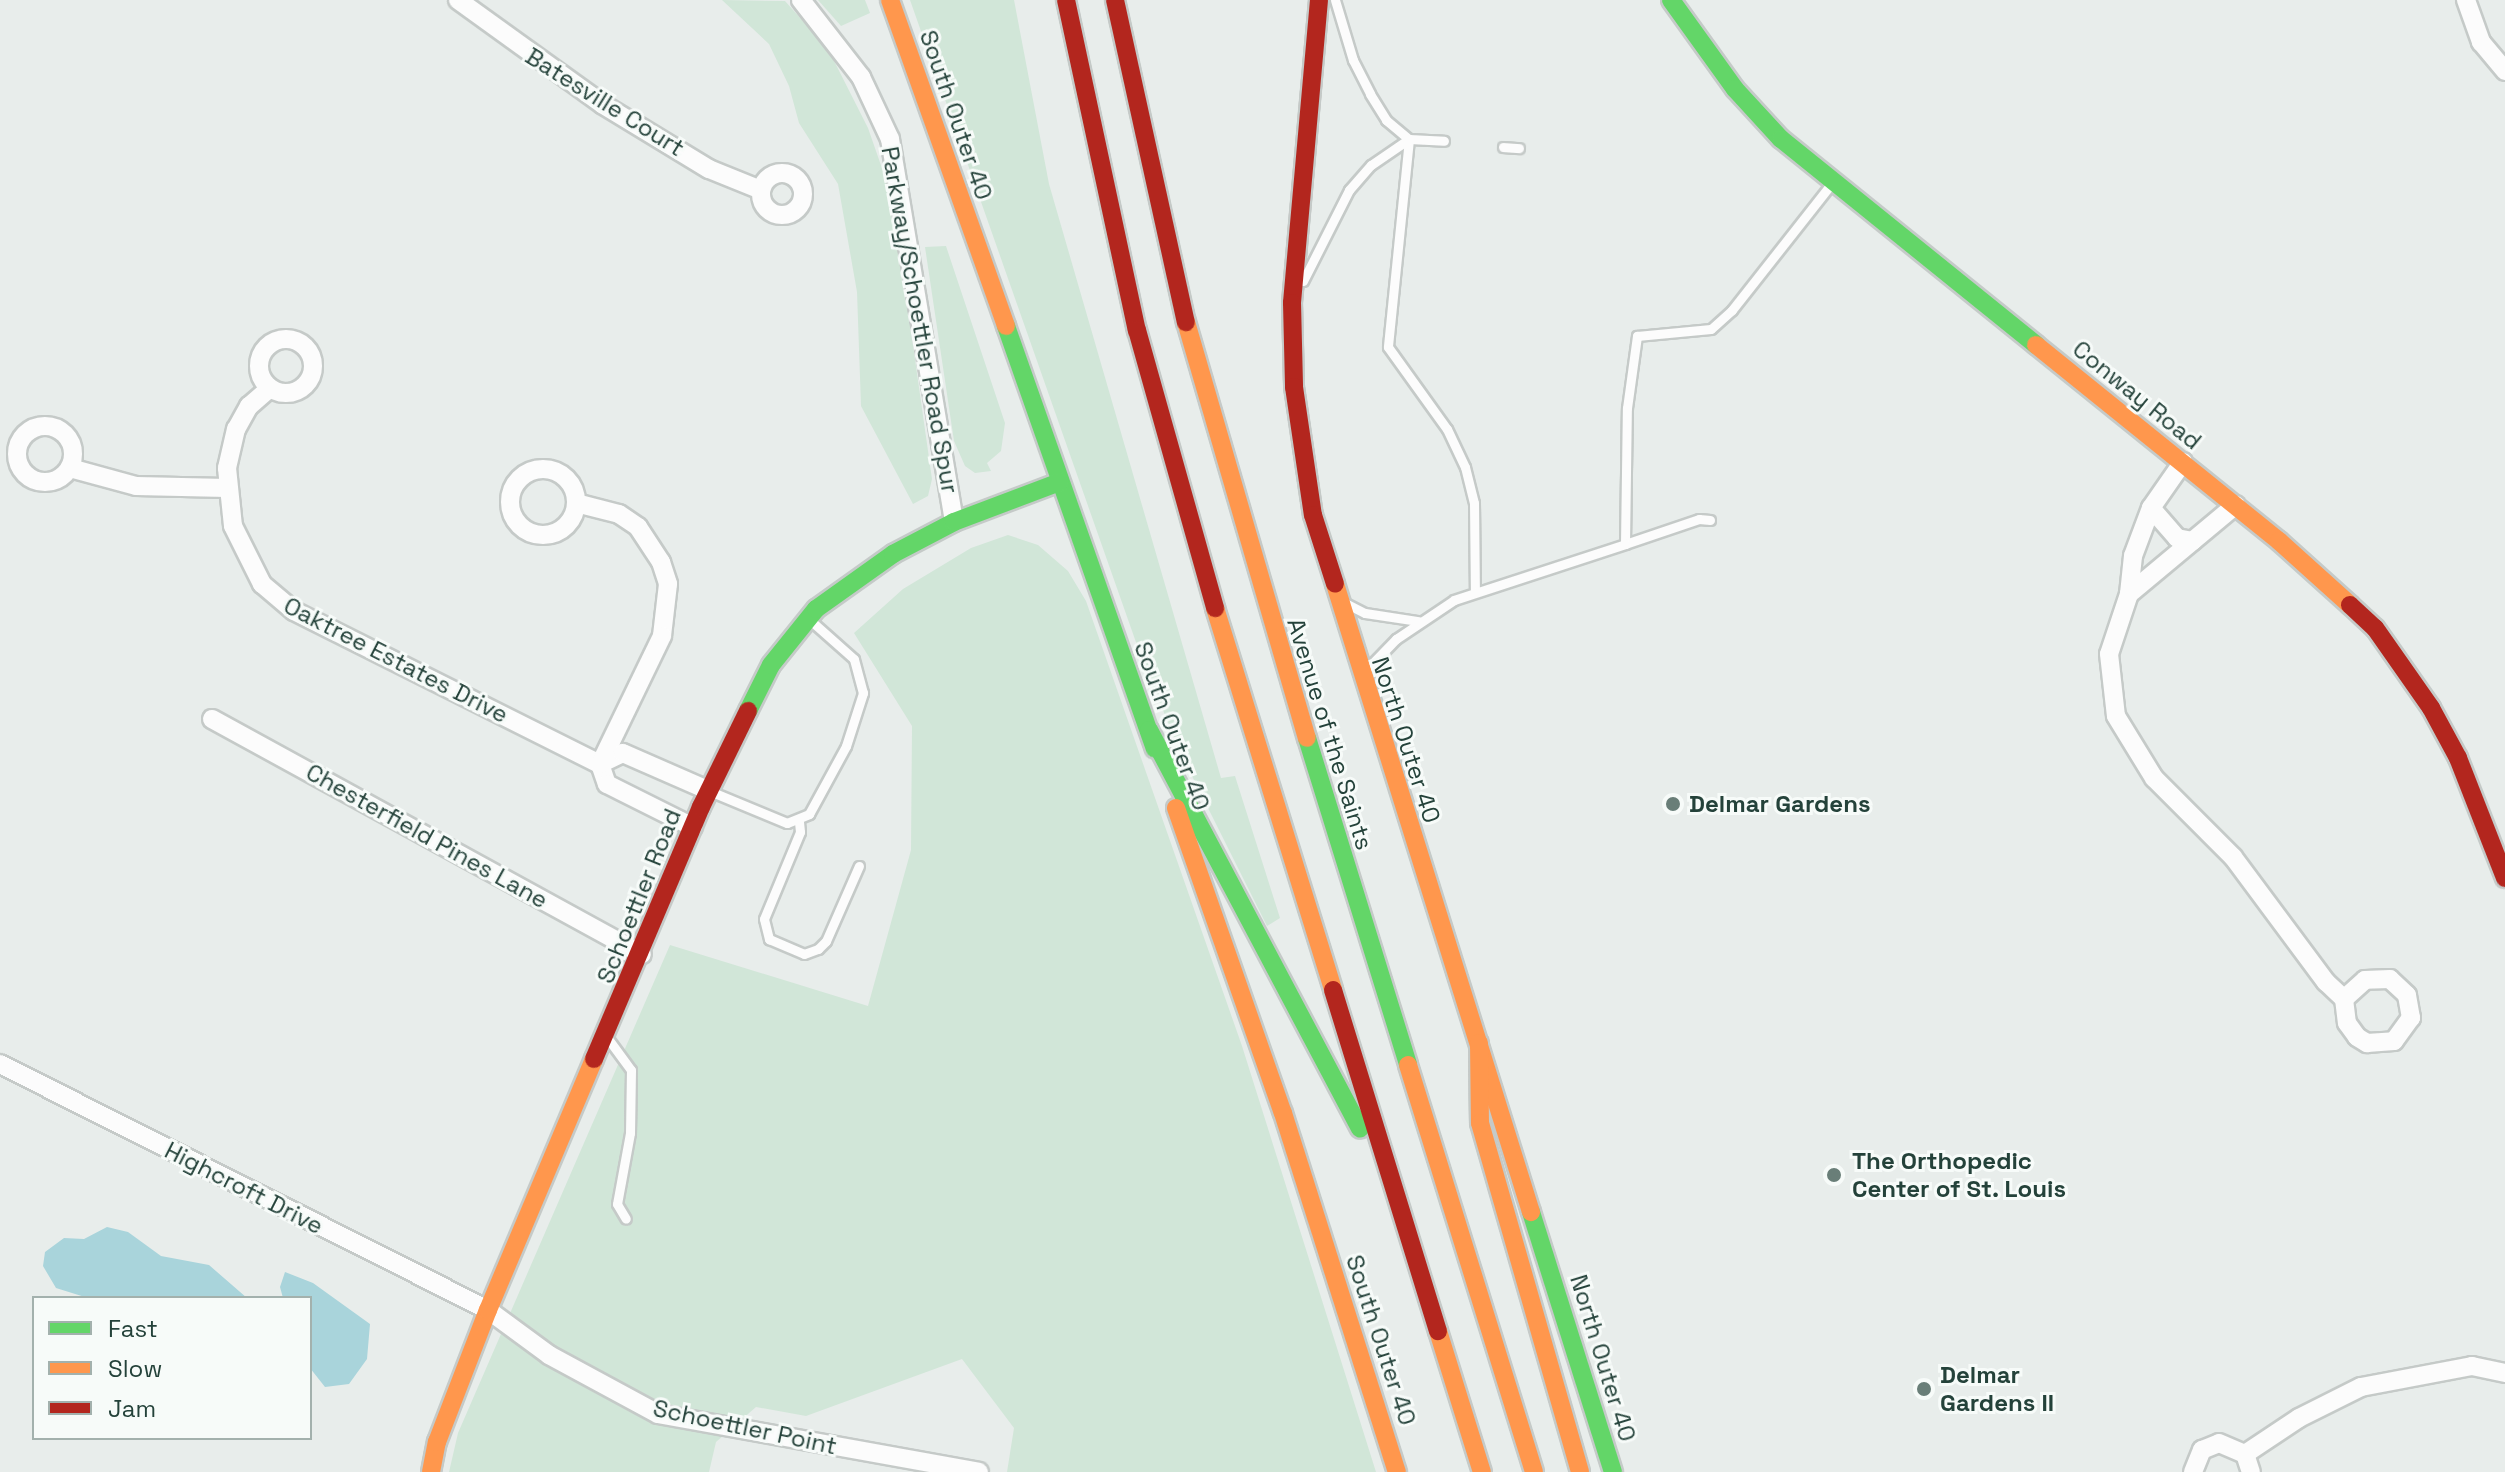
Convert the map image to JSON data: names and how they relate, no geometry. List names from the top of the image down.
{
  "streets": {
    "main road": [
      "South Outer 40",
      "Conway Road",
      "Avenue of the Saints",
      "North Outer 40",
      "Schoettler Road"
    ],
    "street": [
      "Batesville Court",
      "Parkway/Schoettler Road Spur",
      "Oaktree Estates Drive",
      "Chesterfield Pines Lane",
      "Highcroft Drive",
      "Schoettler Point"
    ]
  },
  "crossings": [
    ["South Outer 40", "Schoettler Road"],
    ["Parkway/Schoettler Road Spur", "Schoettler Road"],
    ["Oaktree Estates Drive", "Schoettler Road"],
    ["Chesterfield Pines Lane", "Schoettler Road"],
    ["Schoettler Road", "Highcroft Drive"],
    ["Schoettler Road", "Schoettler Point"],
    ["Highcroft Drive", "Schoettler Point"]
  ],
  "places": ["Delmar Gardens", "The Orthopedic Center of St. Louis", "Delmar Gardens II"],
  "legend": ["Fast", "Slow", "Jam"]
}
